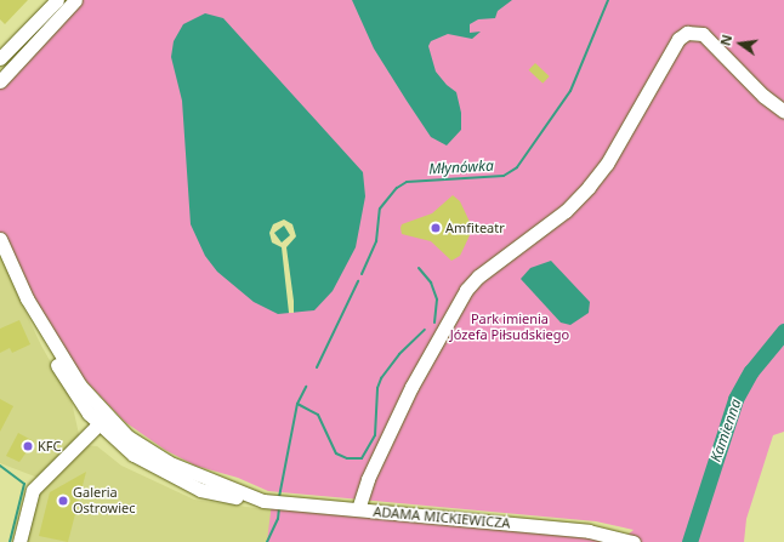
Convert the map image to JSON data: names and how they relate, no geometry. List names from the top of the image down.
{
  "streets": {
    "street": ["ADAMA MICKIEWICZA"]
  },
  "water": ["Młynówka", "Kamienna"],
  "parks": ["Park imienia Józefa Piłsudskiego"],
  "places": ["Amfiteatr", "KFC", "Galeria Ostrowiec"],
  "north": "left"
}
